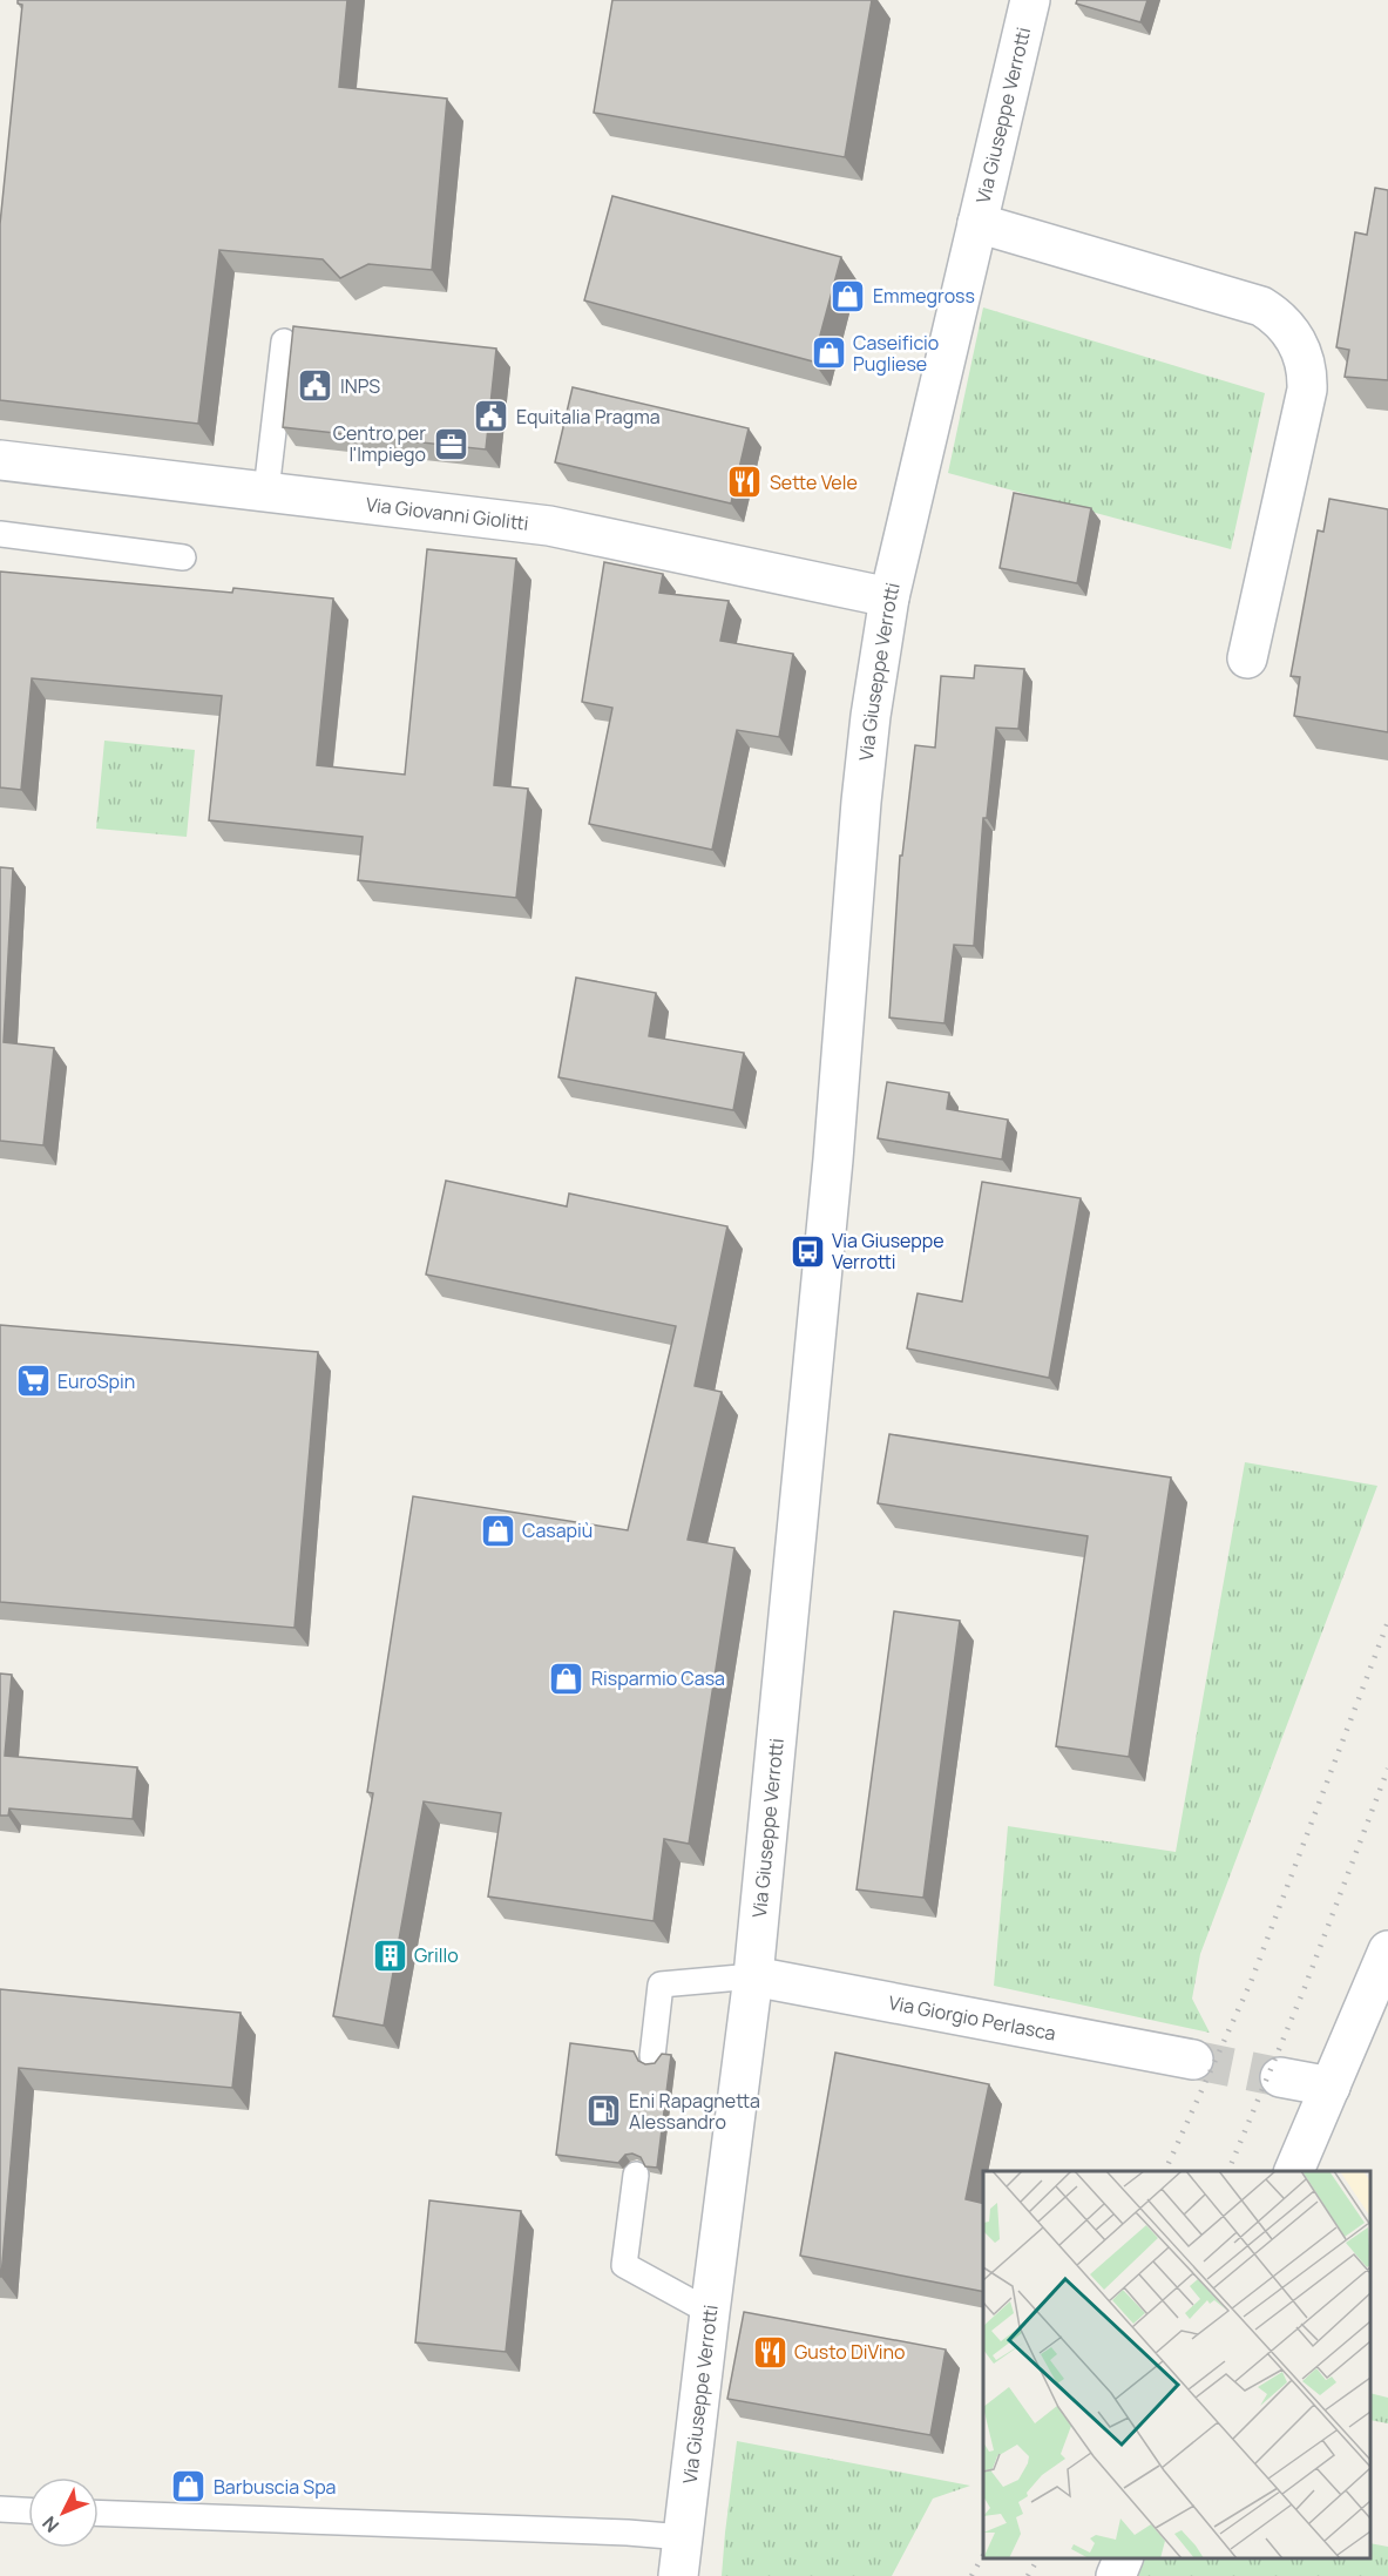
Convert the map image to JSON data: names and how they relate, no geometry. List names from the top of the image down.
{
  "streets": {
    "street": ["Via Giuseppe Verrotti", "Via Giovanni Giolitti", "Via Giorgio Perlasca"]
  },
  "crossings": [
    ["Via Giuseppe Verrotti", "Via Giovanni Giolitti"],
    ["Via Giuseppe Verrotti", "Via Giorgio Perlasca"]
  ],
  "places": {
    "shop": [
      "Emmegross",
      "Caseificio Pugliese",
      "Casapiù",
      "Risparmio Casa",
      "Barbuscia Spa"
    ],
    "public building": ["INPS", "Equitalia Pragma"],
    "office": ["Centro per l'Impiego"],
    "restaurant": ["Sette Vele", "Gusto DiVino"],
    "bus stop": ["Via Giuseppe Verrotti"],
    "supermarket": ["EuroSpin"],
    "building": ["Grillo"],
    "fuel station": ["Eni Rapagnetta Alessandro"]
  },
  "north": "bottom left"
}
